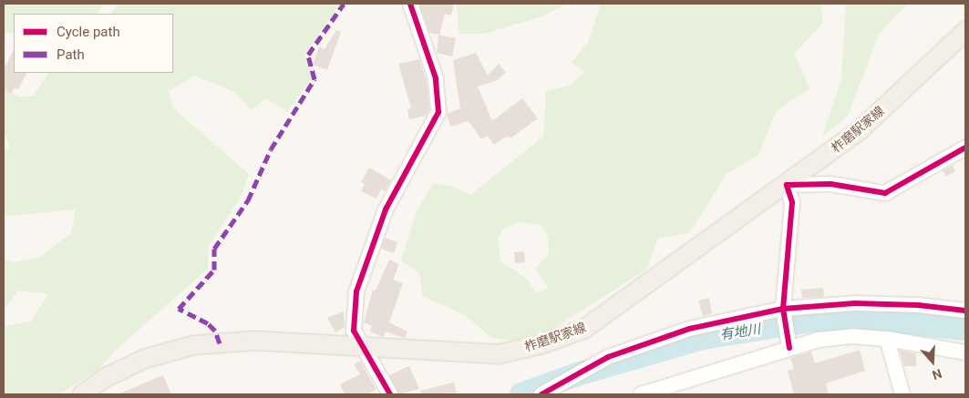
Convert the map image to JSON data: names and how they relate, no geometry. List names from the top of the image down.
{
  "streets": {
    "main road": ["柞磨駅家線"]
  },
  "water": ["有地川"],
  "legend": ["Cycle path", "Path"],
  "north": "bottom"
}
